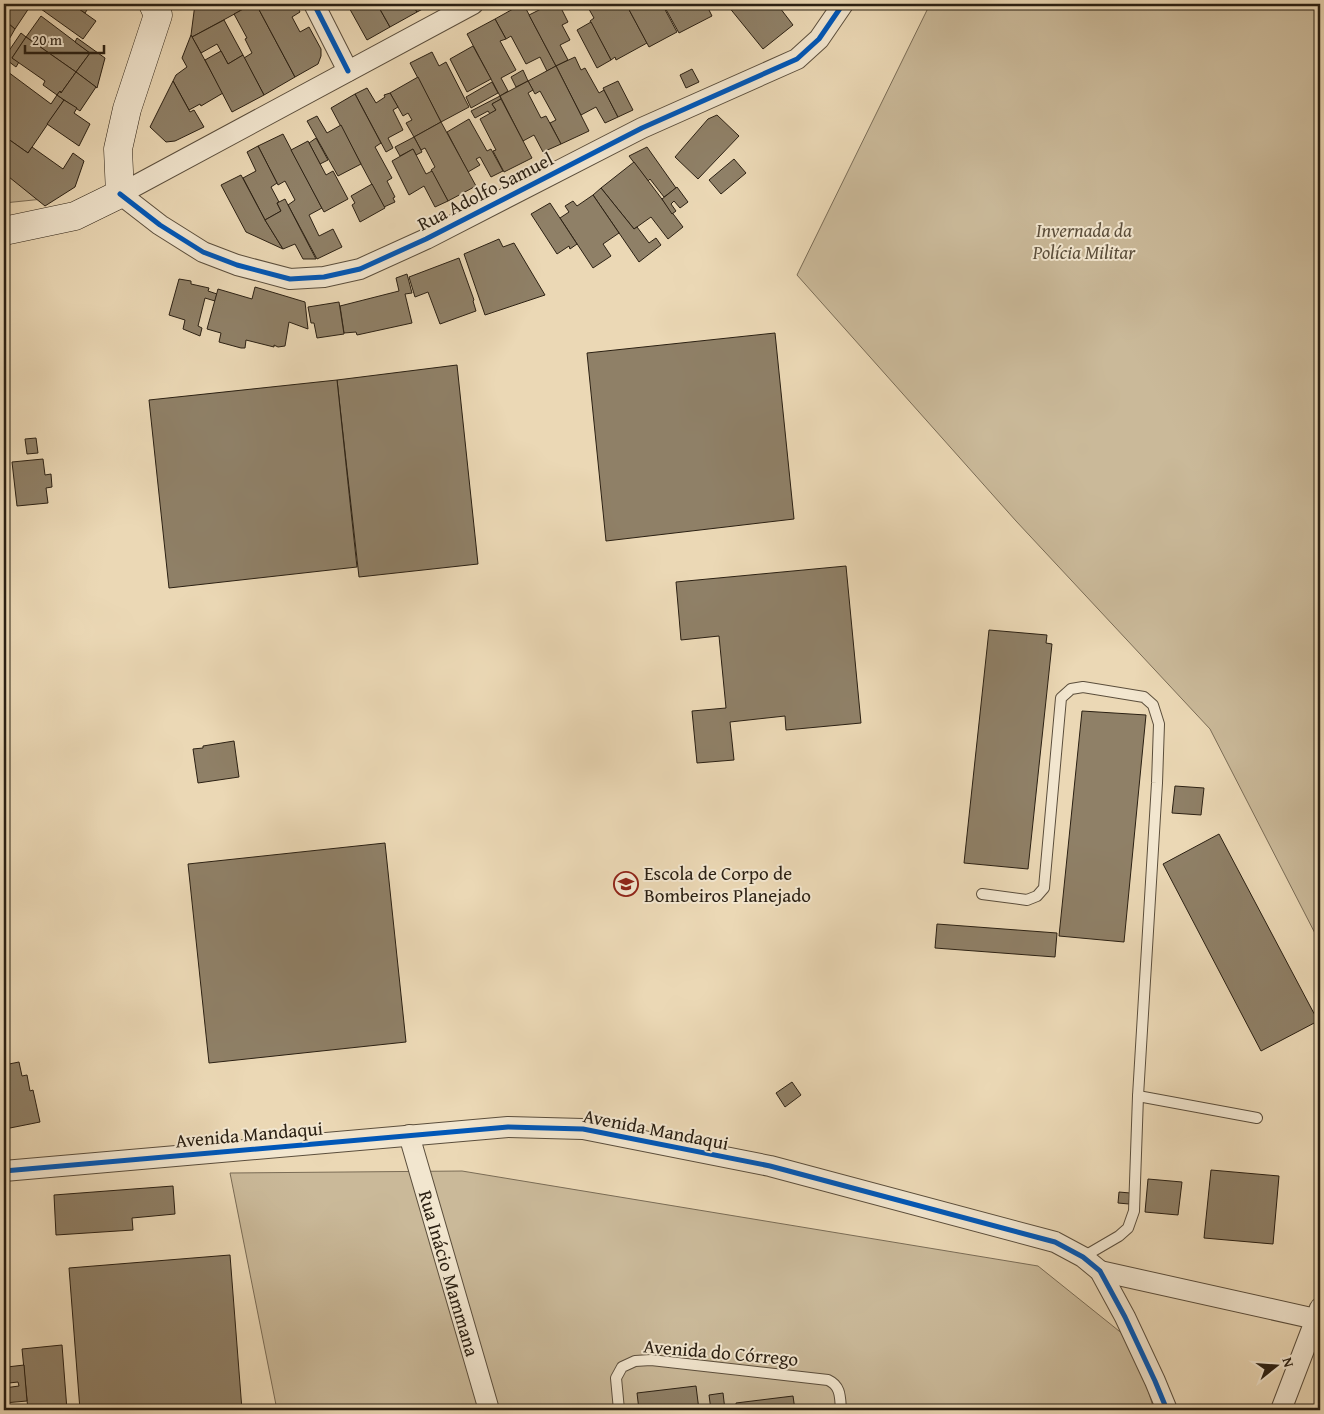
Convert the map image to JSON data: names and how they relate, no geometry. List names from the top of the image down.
{
  "streets": {
    "street": ["Rua Adolfo Samuel", "Avenida Mandaqui", "Rua Inácio Mammana"],
    "lane": ["Avenida do Córrego"]
  },
  "crossings": [
    ["Avenida Mandaqui", "Rua Inácio Mammana"]
  ],
  "parks": ["Invernada da Polícia Militar"],
  "places": {
    "school or university": ["Escola de Corpo de Bombeiros Planejado"]
  },
  "scale_bar": "20 m",
  "north": "right"
}
